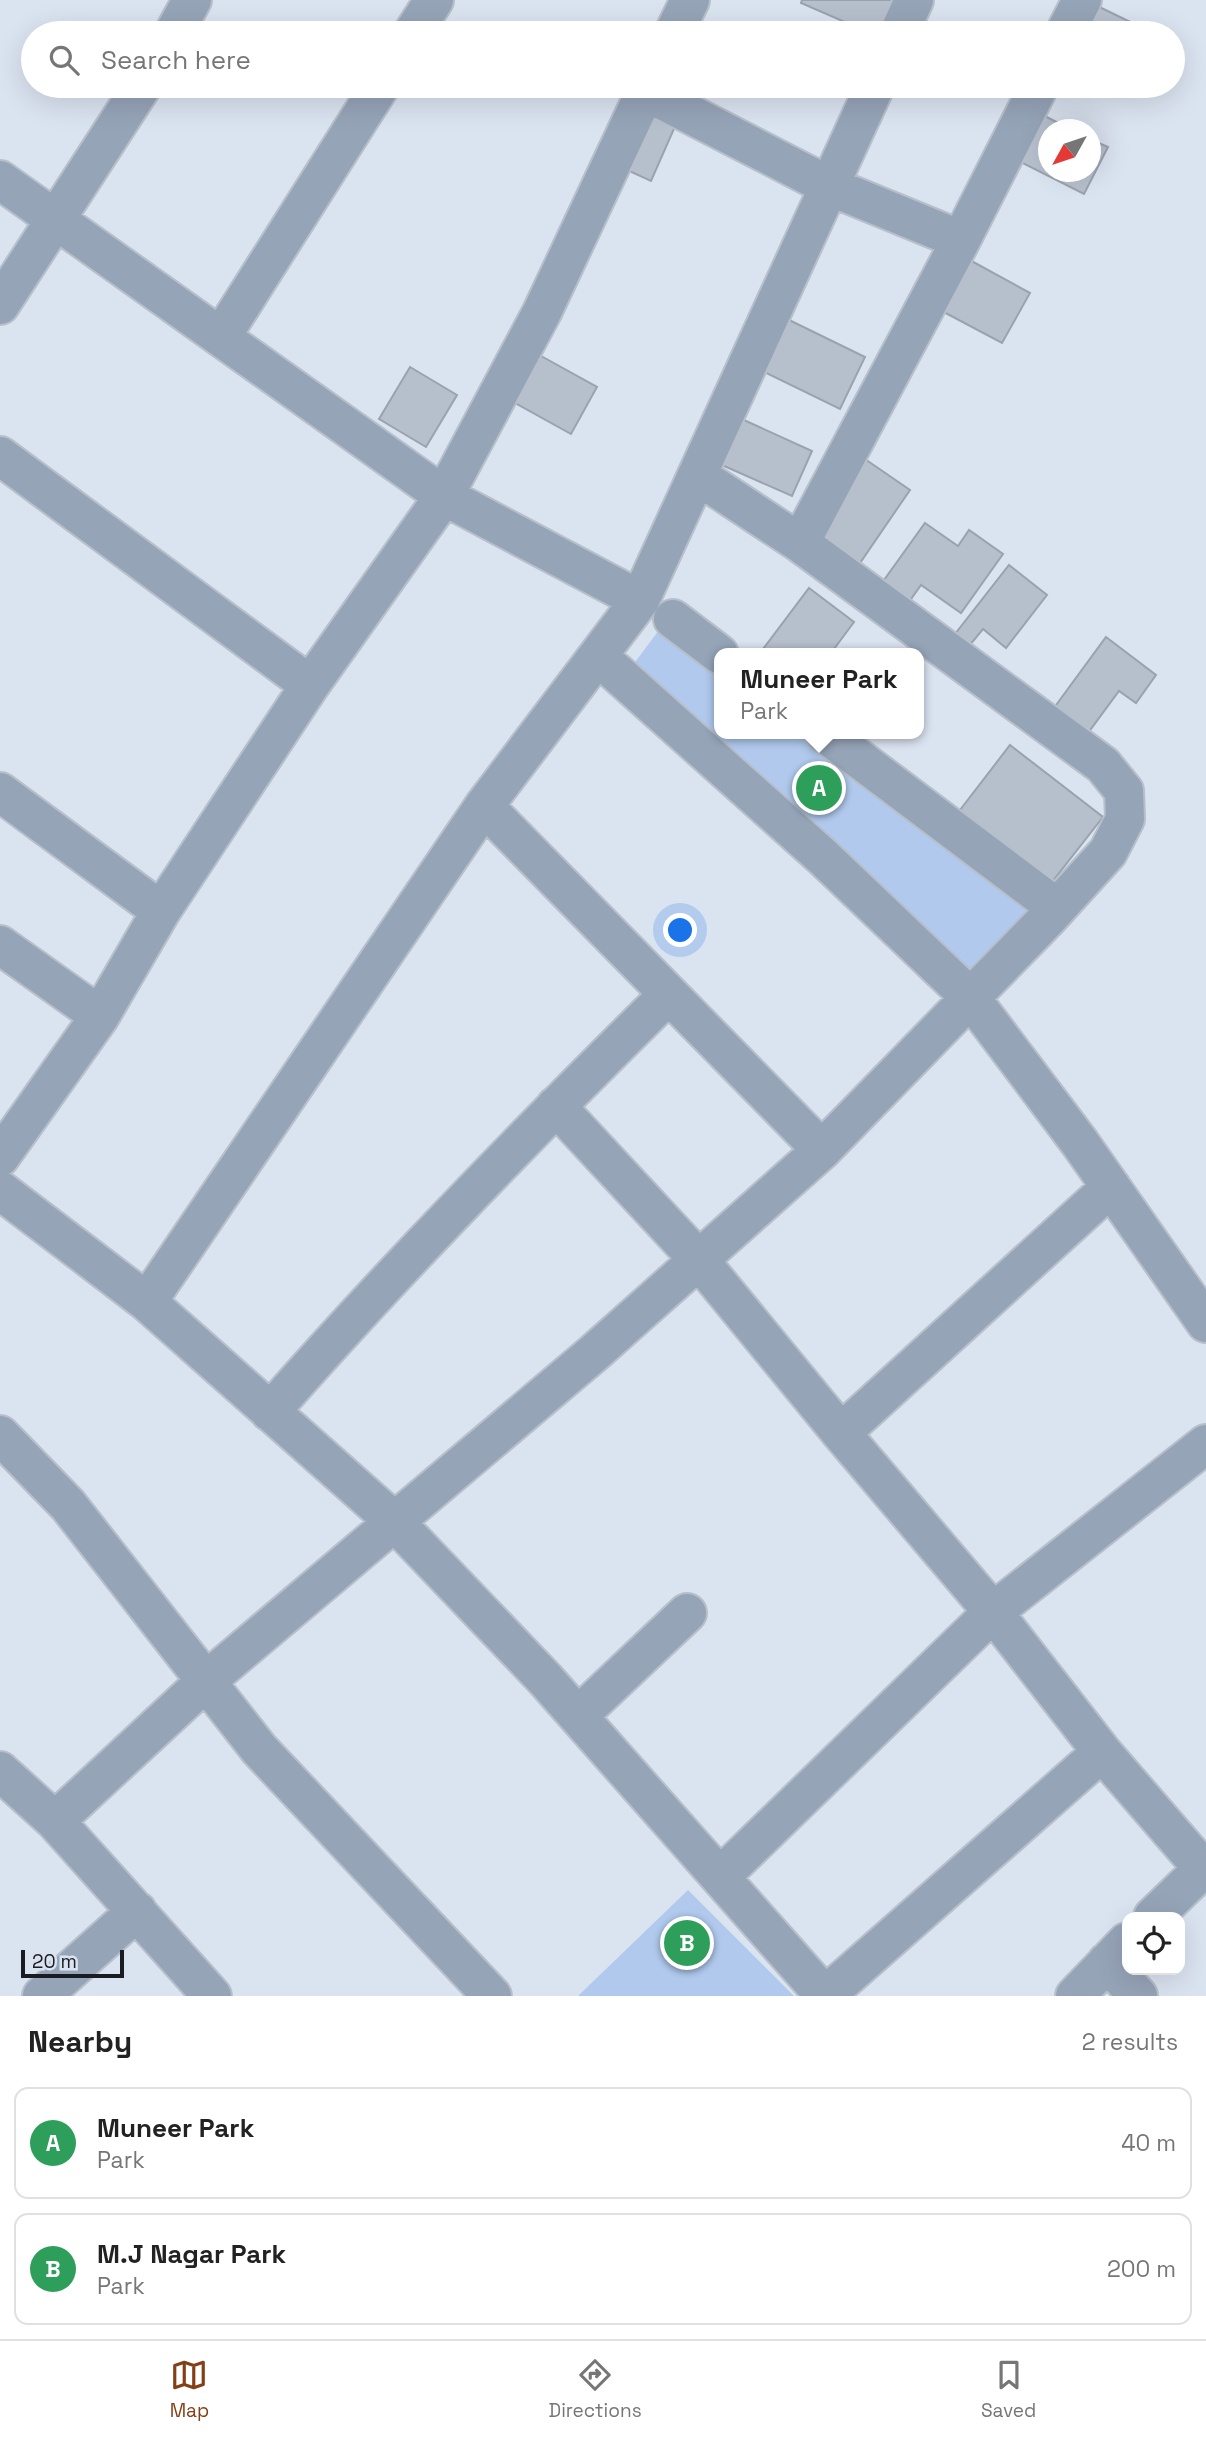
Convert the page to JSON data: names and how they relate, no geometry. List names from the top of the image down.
{
  "scale_bar": "20 m",
  "north": "bottom left",
  "page": {
    "search": "Search here",
    "popup": ["Muneer Park", "Park"],
    "pins": ["A", "B"],
    "scale": "20 m",
    "heading": ["Nearby", "2 results"],
    "list": [
      {
        "mark": "A",
        "name": "Muneer Park",
        "note": "Park",
        "value": "40 m"
      },
      {
        "mark": "B",
        "name": "M.J Nagar Park",
        "note": "Park",
        "value": "200 m"
      }
    ],
    "nav": ["Map", "Directions", "Saved"]
  }
}
